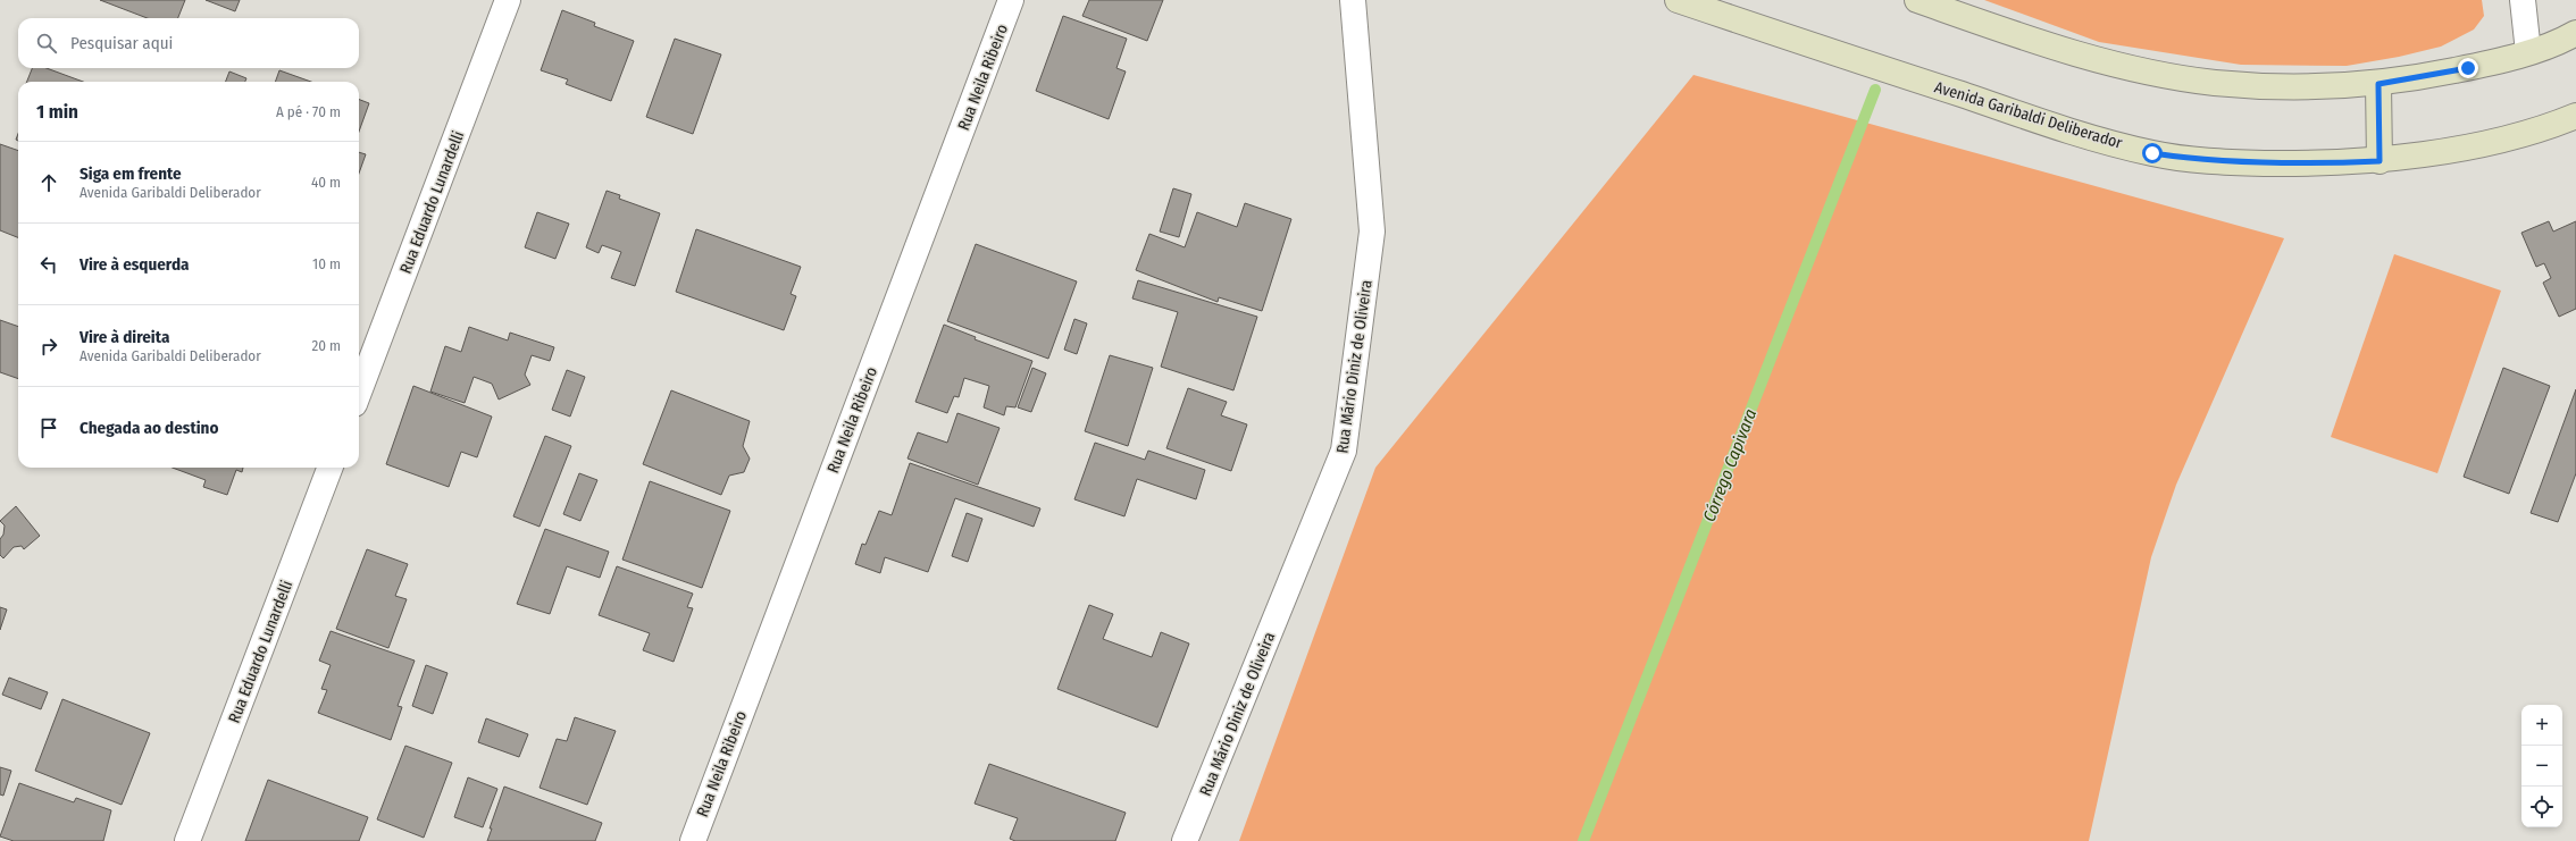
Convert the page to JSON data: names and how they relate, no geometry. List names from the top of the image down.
{
  "streets": {
    "street": [
      "Rua Neila Ribeiro",
      "Avenida Garibaldi Deliberador",
      "Rua Eduardo Lunardelli",
      "Rua Mário Diniz de Oliveira"
    ]
  },
  "water": ["Córrego Capivara"],
  "page": {
    "search": "Pesquisar aqui",
    "heading": ["1 min", "A pé · 70 m"],
    "list": [
      ["Siga em frente", "Avenida Garibaldi Deliberador", "40 m"],
      ["Vire à esquerda", "10 m"],
      ["Vire à direita", "Avenida Garibaldi Deliberador", "20 m"],
      "Chegada ao destino"
    ],
    "map_buttons": ["+", "−"]
  }
}
